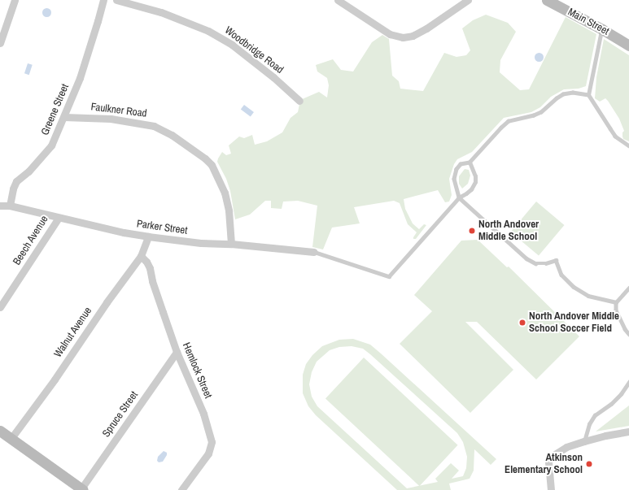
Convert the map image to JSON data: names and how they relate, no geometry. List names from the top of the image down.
{
  "streets": {
    "main road": ["Main Street"],
    "street": [
      "Woodbridge Road",
      "Greene Street",
      "Faulkner Road",
      "Parker Street",
      "Beech Avenue",
      "Walnut Avenue",
      "Hemlock Street",
      "Spruce Street"
    ]
  },
  "crossings": [
    ["Greene Street", "Faulkner Road"],
    ["Greene Street", "Parker Street"],
    ["Faulkner Road", "Parker Street"],
    ["Parker Street", "Beech Avenue"],
    ["Parker Street", "Walnut Avenue"],
    ["Walnut Avenue", "Hemlock Street"],
    ["Hemlock Street", "Spruce Street"]
  ],
  "places": ["North Andover Middle School", "North Andover Middle School Soccer Field", "Atkinson Elementary School"]
}
